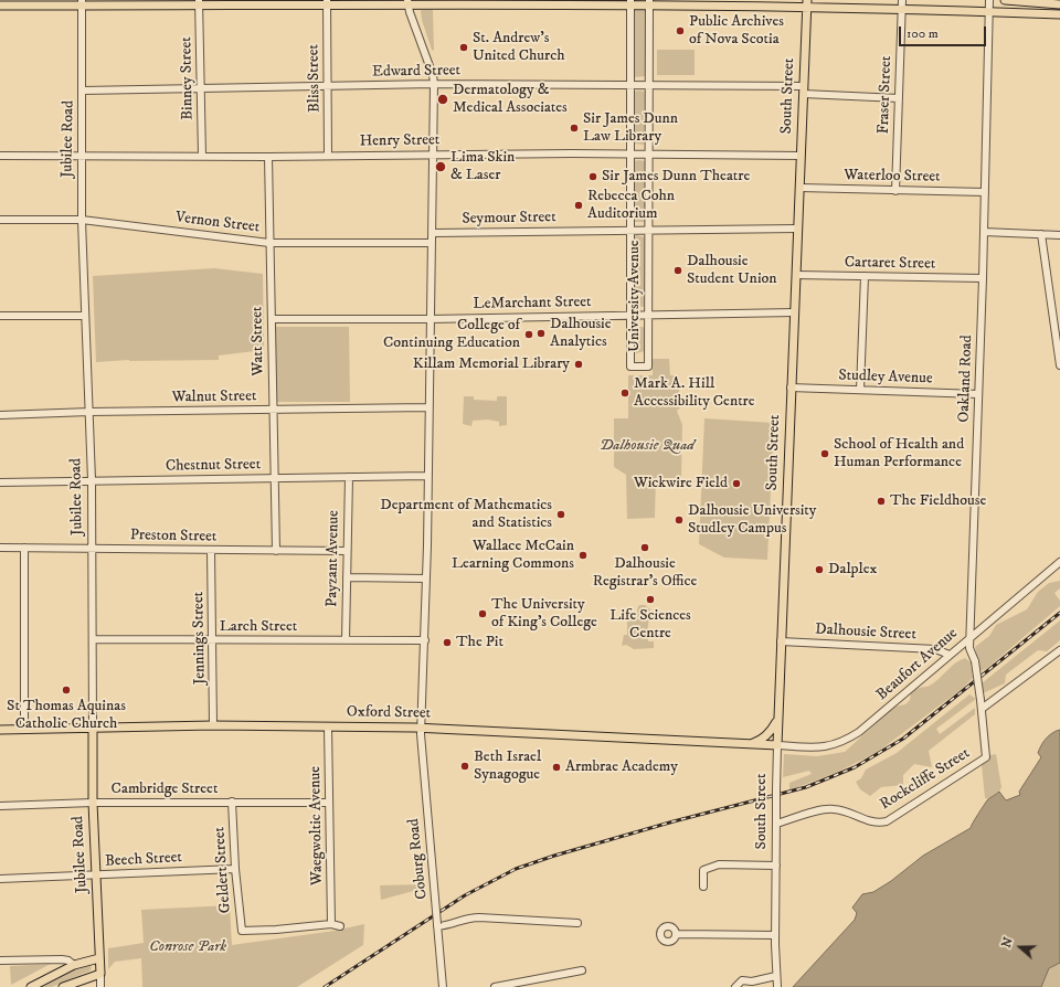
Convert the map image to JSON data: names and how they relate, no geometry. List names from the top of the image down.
{
  "streets": {
    "main road": ["South Street", "Jubilee Road", "Oxford Street"],
    "street": [
      "Edward Street",
      "Binney Street",
      "Bliss Street",
      "Fraser Street",
      "Henry Street",
      "Waterloo Street",
      "Seymour Street",
      "Vernon Street",
      "Cartaret Street",
      "University Avenue",
      "LeMarchant Street",
      "Watt Street",
      "Studley Avenue",
      "Oakland Road",
      "Walnut Street",
      "Chestnut Street",
      "Preston Street",
      "Payzant Avenue",
      "Larch Street",
      "Dalhousie Street",
      "Jennings Street",
      "Beaufort Avenue",
      "Rockcliffe Street",
      "Cambridge Street",
      "Waegwoltic Avenue",
      "Coburg Road",
      "Beech Street",
      "Geldert Street"
    ]
  },
  "crossings": [
    ["Edward Street", "Binney Street"],
    ["Edward Street", "Bliss Street"],
    ["Edward Street", "Fraser Street"],
    ["Edward Street", "South Street"],
    ["Edward Street", "Jubilee Road"],
    ["Edward Street", "University Avenue"],
    ["Edward Street", "Coburg Road"],
    ["Binney Street", "Henry Street"],
    ["Bliss Street", "Henry Street"],
    ["Fraser Street", "Waterloo Street"],
    ["South Street", "Henry Street"],
    ["South Street", "Waterloo Street"],
    ["South Street", "Seymour Street"],
    ["South Street", "Cartaret Street"],
    ["South Street", "LeMarchant Street"],
    ["South Street", "Studley Avenue"],
    ["South Street", "Dalhousie Street"],
    ["South Street", "Beaufort Avenue"],
    ["South Street", "Oxford Street"],
    ["South Street", "Rockcliffe Street"],
    ["Jubilee Road", "Henry Street"],
    ["Jubilee Road", "Vernon Street"],
    ["Jubilee Road", "Walnut Street"],
    ["Jubilee Road", "Chestnut Street"],
    ["Jubilee Road", "Preston Street"],
    ["Jubilee Road", "Larch Street"],
    ["Jubilee Road", "Oxford Street"],
    ["Jubilee Road", "Cambridge Street"],
    ["Jubilee Road", "Beech Street"],
    ["Henry Street", "University Avenue"],
    ["Henry Street", "Watt Street"],
    ["Henry Street", "Coburg Road"],
    ["Waterloo Street", "Oakland Road"],
    ["Seymour Street", "University Avenue"],
    ["Seymour Street", "Coburg Road"],
    ["Vernon Street", "Watt Street"],
    ["Vernon Street", "Coburg Road"],
    ["Cartaret Street", "Oakland Road"],
    ["University Avenue", "LeMarchant Street"],
    ["LeMarchant Street", "Watt Street"],
    ["LeMarchant Street", "Coburg Road"],
    ["Watt Street", "Walnut Street"],
    ["Watt Street", "Chestnut Street"],
    ["Watt Street", "Preston Street"],
    ["Studley Avenue", "Oakland Road"],
    ["Oakland Road", "Beaufort Avenue"],
    ["Oakland Road", "Rockcliffe Street"],
    ["Walnut Street", "Coburg Road"],
    ["Chestnut Street", "Payzant Avenue"],
    ["Chestnut Street", "Coburg Road"],
    ["Preston Street", "Payzant Avenue"],
    ["Preston Street", "Jennings Street"],
    ["Payzant Avenue", "Larch Street"],
    ["Larch Street", "Jennings Street"],
    ["Larch Street", "Coburg Road"],
    ["Dalhousie Street", "Beaufort Avenue"],
    ["Jennings Street", "Oxford Street"],
    ["Beaufort Avenue", "Oxford Street"],
    ["Oxford Street", "Waegwoltic Avenue"],
    ["Oxford Street", "Coburg Road"],
    ["Cambridge Street", "Waegwoltic Avenue"],
    ["Cambridge Street", "Geldert Street"],
    ["Waegwoltic Avenue", "Geldert Street"],
    ["Beech Street", "Geldert Street"]
  ],
  "parks": ["Dalhousie Quad", "Conrose Park"],
  "places": [
    "Public Archives of Nova Scotia",
    "St. Andrew's United Church",
    "Dermatology & Medical Associates",
    "Sir James Dunn Law Library",
    "Lima Skin & Laser",
    "Sir James Dunn Theatre",
    "Rebecca Cohn Auditorium",
    "Dalhousie Student Union",
    "Dalhousie Analytics",
    "College of Continuing Education",
    "Killam Memorial Library",
    "Mark A. Hill Accessibility Centre",
    "School of Health and Human Performance",
    "Wickwire Field",
    "The Fieldhouse",
    "Department of Mathematics and Statistics",
    "Dalhousie University Studley Campus",
    "Dalhousie Registrar's Office",
    "Wallace McCain Learning Commons",
    "Dalplex",
    "Life Sciences Centre",
    "The University of King's College",
    "The Pit",
    "St Thomas Aquinas Catholic Church",
    "Beth Israel Synagogue",
    "Armbrae Academy"
  ],
  "scale_bar": "100 m",
  "north": "left"
}
